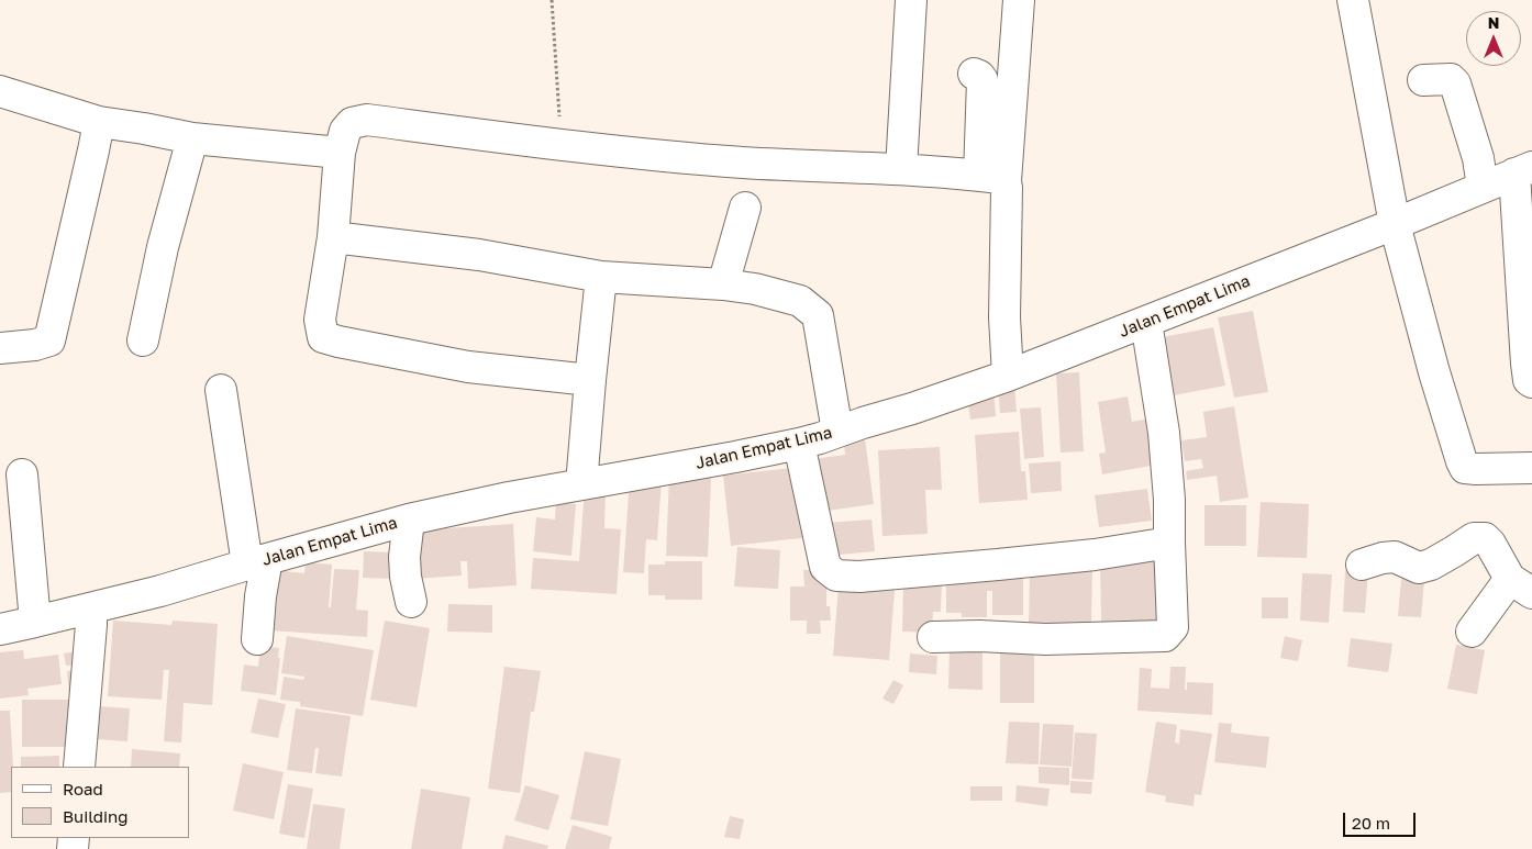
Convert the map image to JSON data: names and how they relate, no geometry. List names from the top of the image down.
{
  "streets": {
    "street": ["Jalan Empat Lima"]
  },
  "legend": ["Road", "Building"],
  "scale_bar": "20 m",
  "north": "top"
}
